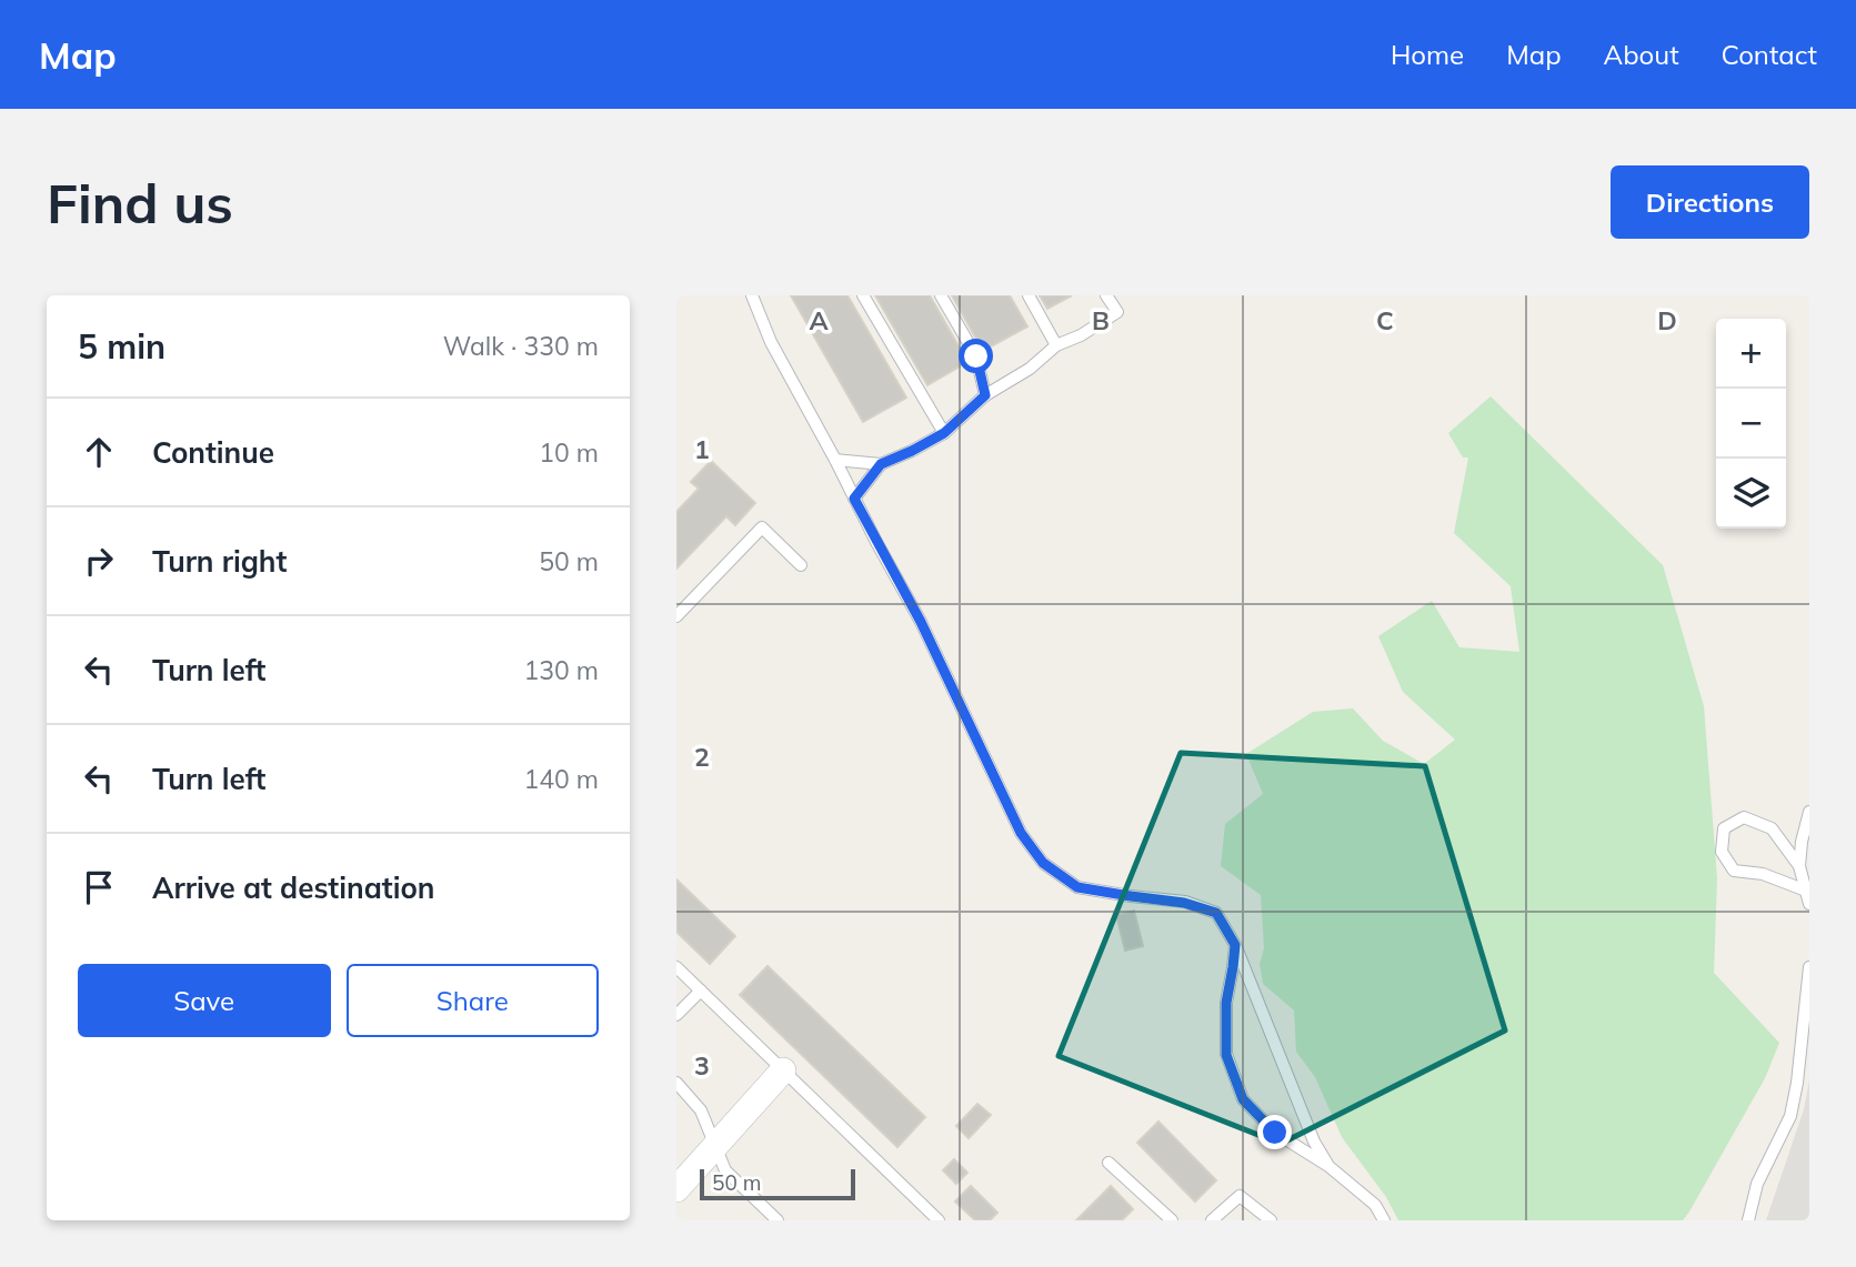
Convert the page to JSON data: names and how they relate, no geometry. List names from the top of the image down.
{
  "scale_bar": "50 m",
  "page": {
    "header": "Map",
    "nav": [
      "Home",
      "Map",
      "About",
      "Contact"
    ],
    "buttons": [
      "Directions",
      ["Save", "Share"]
    ],
    "title": "Find us",
    "heading": ["5 min", "Walk · 330 m"],
    "map_buttons": ["+", "−"],
    "list": [
      ["Continue", "10 m"],
      ["Turn right", "50 m"],
      ["Turn left", "130 m"],
      ["Turn left", "140 m"],
      "Arrive at destination"
    ],
    "scale": "50 m"
  },
  "grid": {
    "columns": [
      "A",
      "B",
      "C",
      "D"
    ],
    "rows": ["1", "2", "3"]
  }
}
